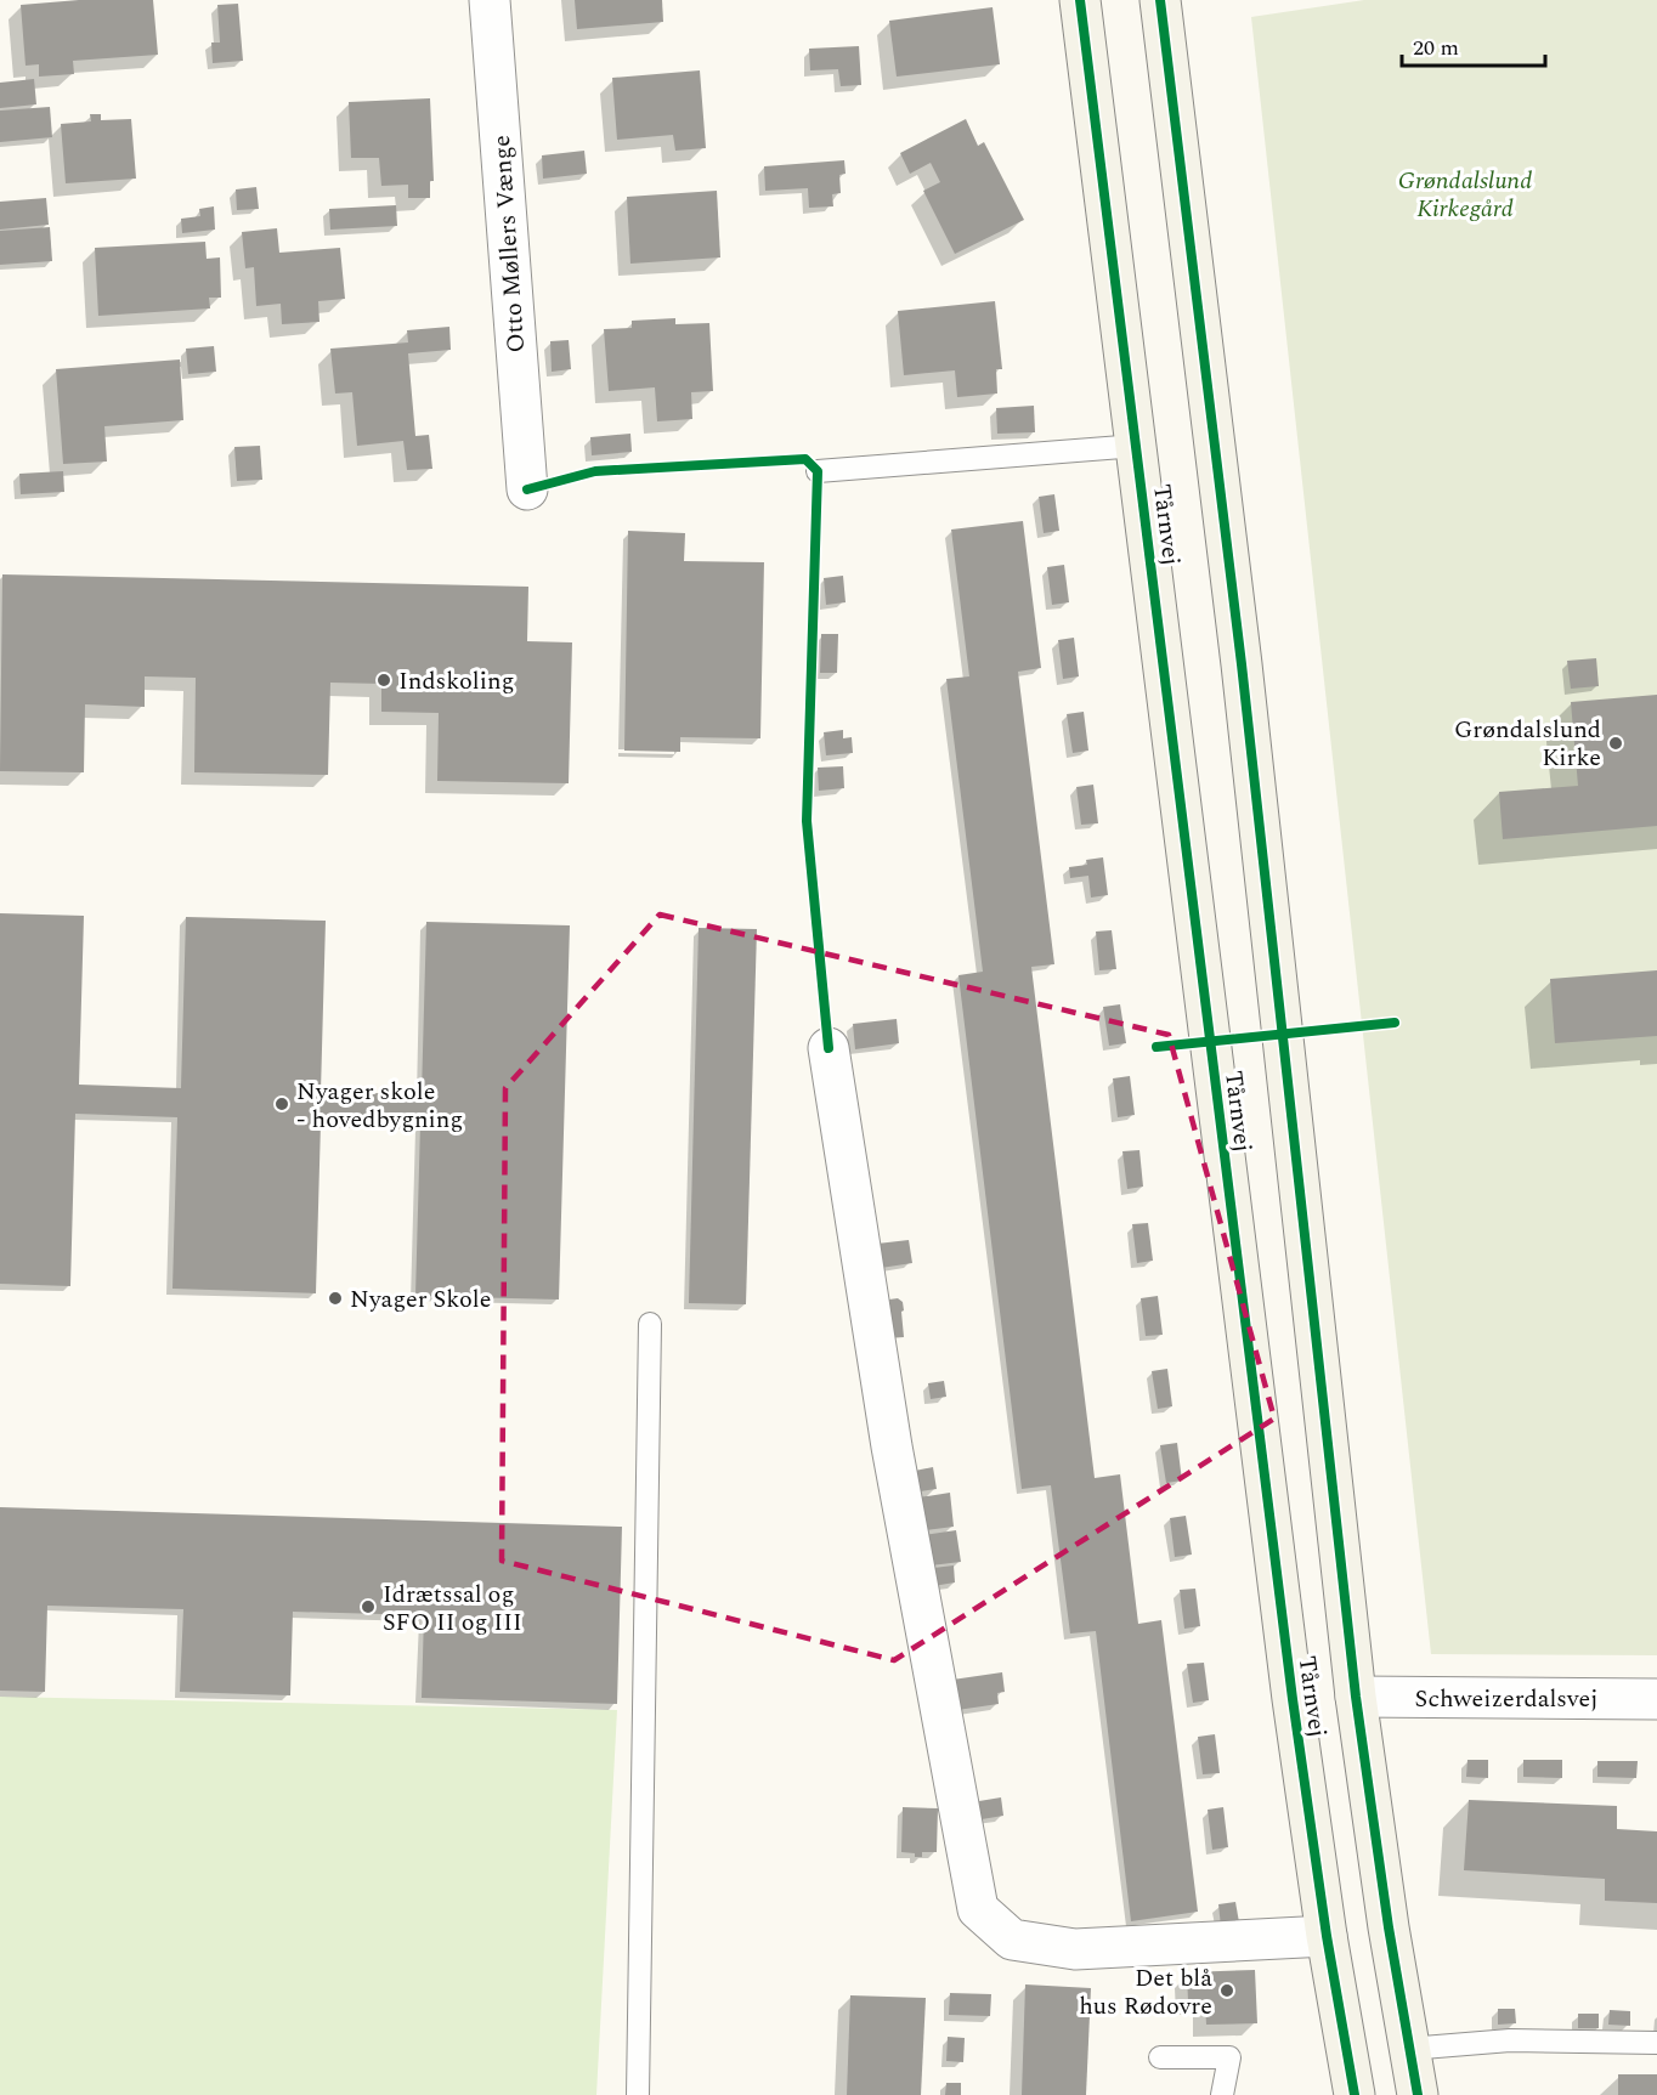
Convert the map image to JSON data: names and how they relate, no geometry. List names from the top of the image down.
{
  "streets": {
    "street": ["Otto Møllers Vænge", "Tårnvej", "Schweizerdalsvej"]
  },
  "crossings": [
    ["Tårnvej", "Schweizerdalsvej"]
  ],
  "parks": ["Grøndalslund Kirkegård"],
  "places": [
    "Indskoling",
    "Grøndalslund Kirke",
    "Nyager skole - hovedbygning",
    "Nyager Skole",
    "Idrætssal og SFO II og III",
    "Det blå hus Rødovre"
  ],
  "scale_bar": "20 m"
}
